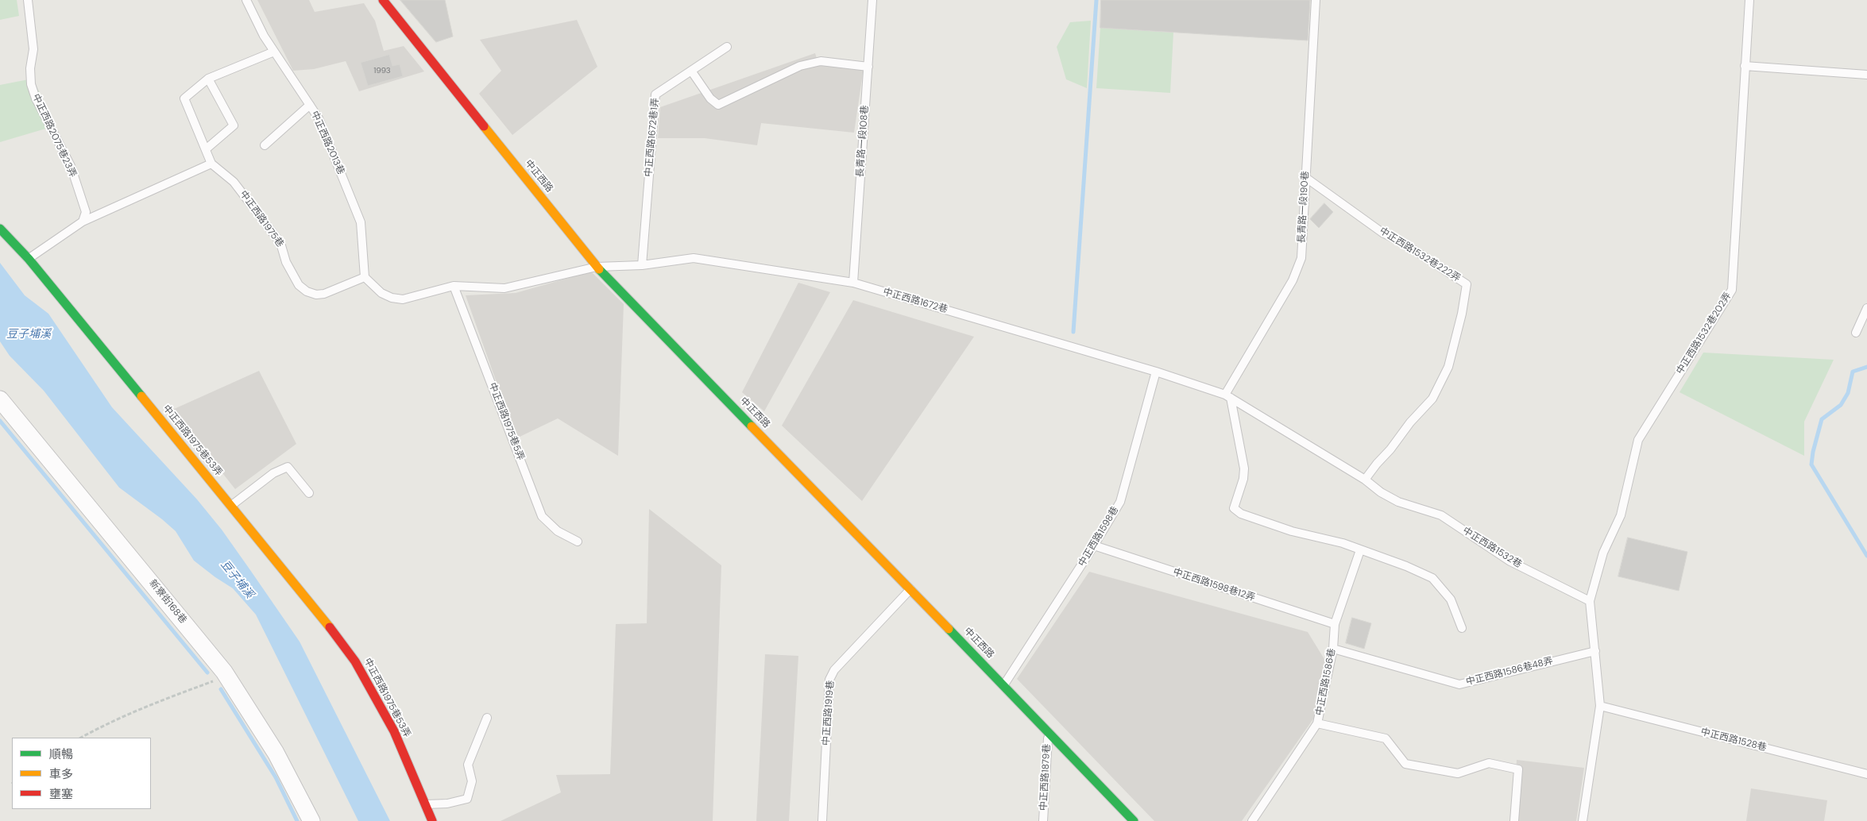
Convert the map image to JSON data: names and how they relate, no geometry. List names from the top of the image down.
{
  "streets": {
    "main road": ["中正西路", "中正西路1975巷53弄"],
    "street": ["新寮街168巷"],
    "lane": [
      "中正西路2075巷23弄",
      "中正西路1672巷1弄",
      "長青路一段108巷",
      "中正西路2013巷",
      "長青路一段190巷",
      "中正西路1975巷",
      "中正西路1532巷222弄",
      "中正西路1672巷",
      "中正西路1532巷202弄",
      "中正西路1975巷5弄",
      "中正西路1598巷",
      "中正西路1532巷",
      "中正西路1598巷12弄",
      "中正西路1586巷48弄",
      "中正西路1586巷",
      "中正西路1919巷",
      "中正西路1528巷",
      "中正西路1879巷"
    ]
  },
  "crossings": [
    ["中正西路1672巷1弄", "中正西路1672巷"],
    ["長青路一段108巷", "中正西路1672巷"],
    ["中正西路2013巷", "中正西路1975巷"],
    ["中正西路", "中正西路1672巷"],
    ["中正西路", "中正西路1598巷"],
    ["中正西路", "中正西路1919巷"],
    ["中正西路", "中正西路1879巷"],
    ["長青路一段190巷", "中正西路1532巷222弄"],
    ["長青路一段190巷", "中正西路1672巷"],
    ["長青路一段190巷", "中正西路1532巷"],
    ["中正西路1532巷222弄", "中正西路1532巷"],
    ["中正西路1672巷", "中正西路1598巷"],
    ["中正西路1672巷", "中正西路1532巷"],
    ["中正西路1532巷202弄", "中正西路1532巷"],
    ["中正西路1598巷", "中正西路1598巷12弄"],
    ["中正西路1598巷12弄", "中正西路1586巷"],
    ["中正西路1586巷48弄", "中正西路1586巷"]
  ],
  "water": ["豆子埔溪"],
  "house_numbers": ["1993"],
  "legend": ["順暢", "車多", "壅塞"]
}
